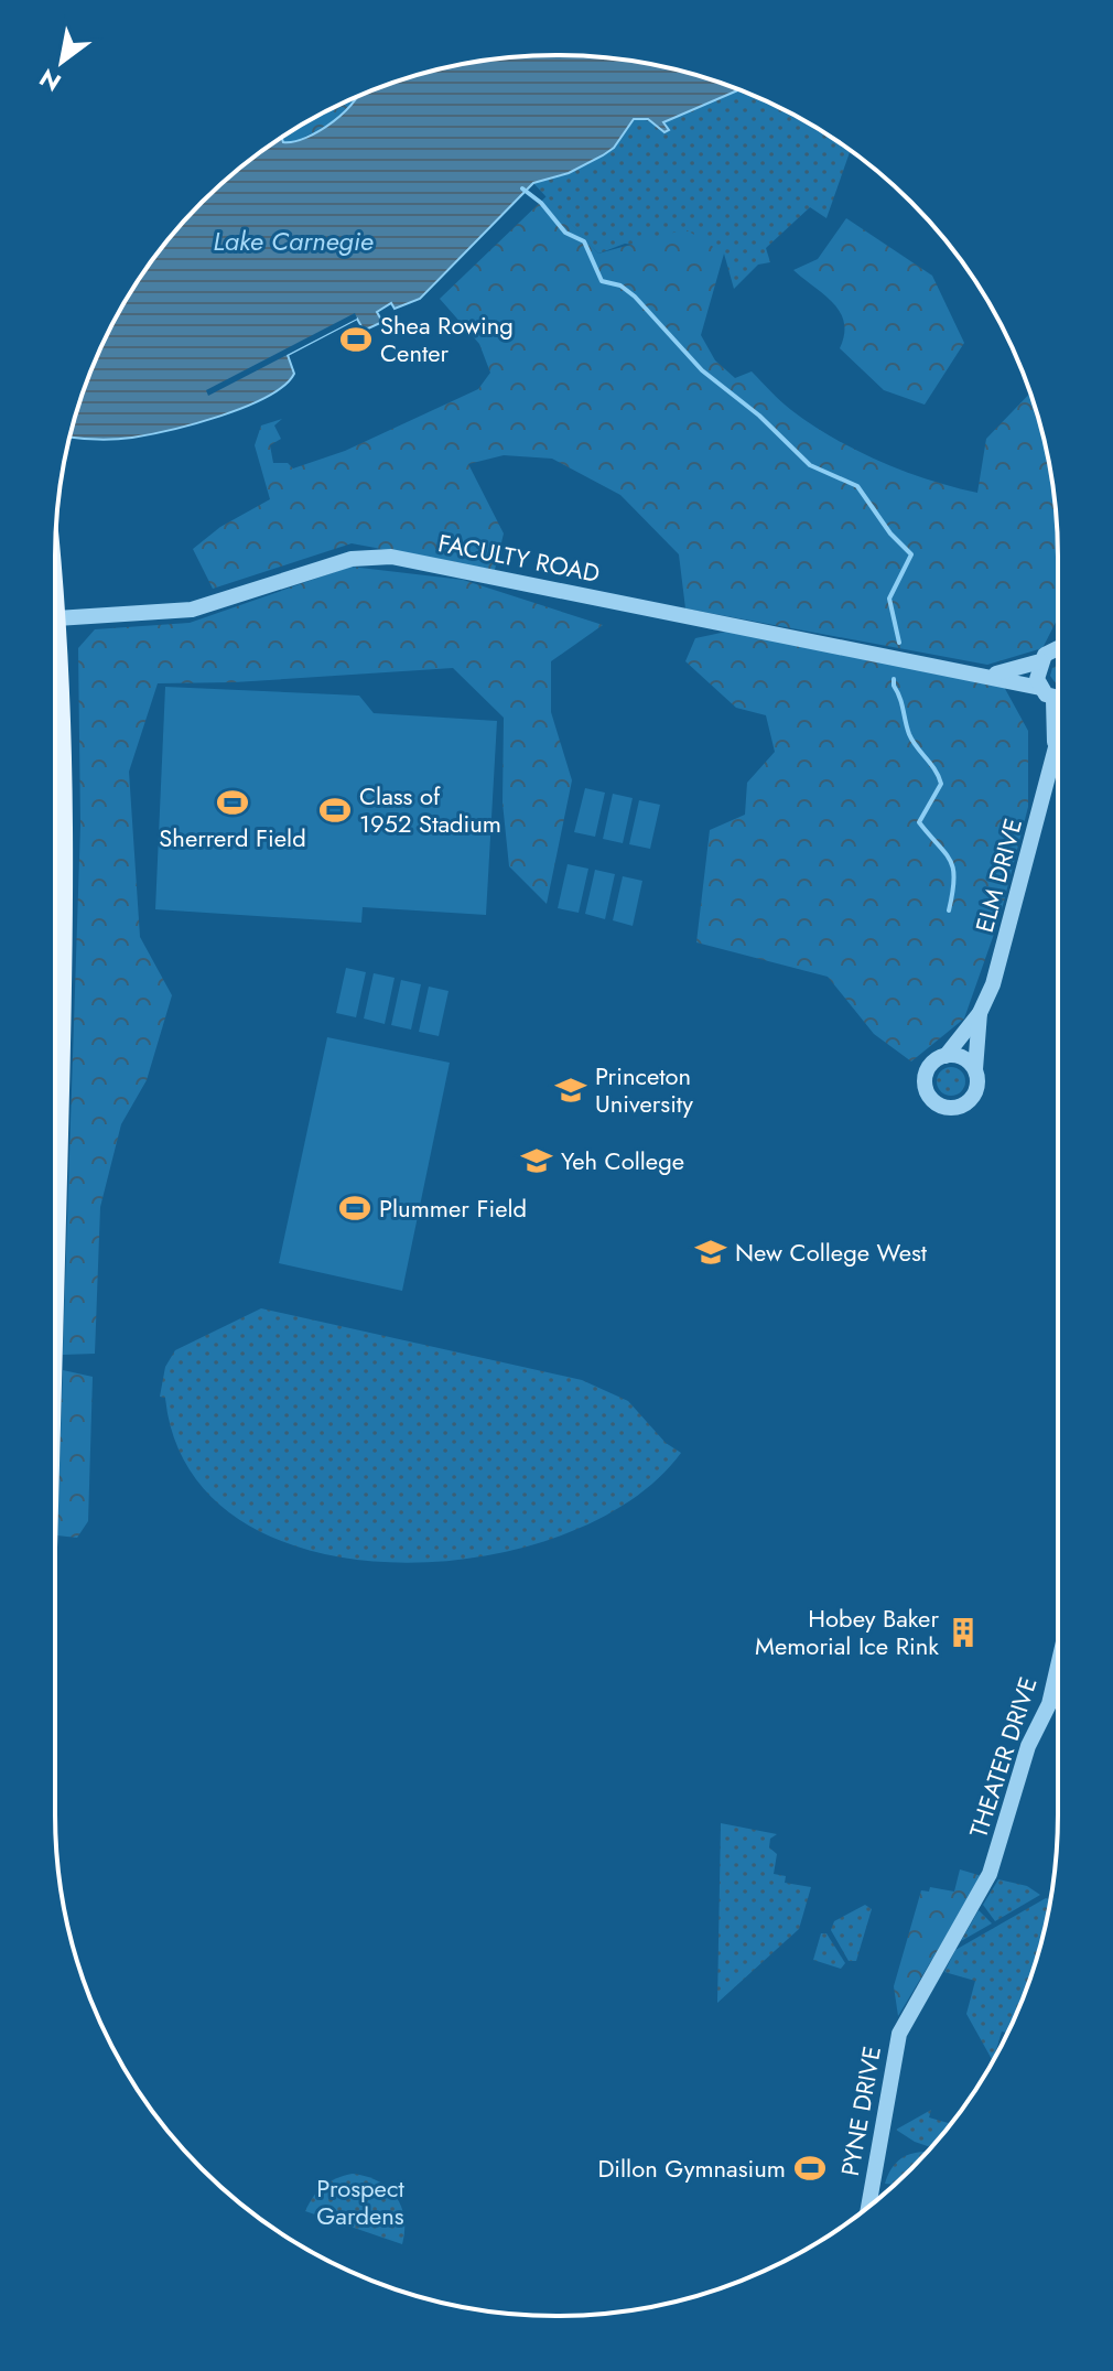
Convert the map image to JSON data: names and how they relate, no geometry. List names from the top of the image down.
{
  "streets": {
    "street": [
      "FACULTY ROAD",
      "ELM DRIVE",
      "THEATER DRIVE",
      "PYNE DRIVE"
    ]
  },
  "crossings": [
    ["THEATER DRIVE", "PYNE DRIVE"]
  ],
  "water": ["Lake Carnegie"],
  "parks": ["Prospect Gardens"],
  "places": {
    "sports": [
      "Shea Rowing Center",
      "Sherrerd Field",
      "Class of 1952 Stadium",
      "Plummer Field",
      "Dillon Gymnasium"
    ],
    "school or university": ["Princeton University", "Yeh College", "New College West"],
    "building": ["Hobey Baker Memorial Ice Rink"]
  },
  "north": "bottom left"
}
